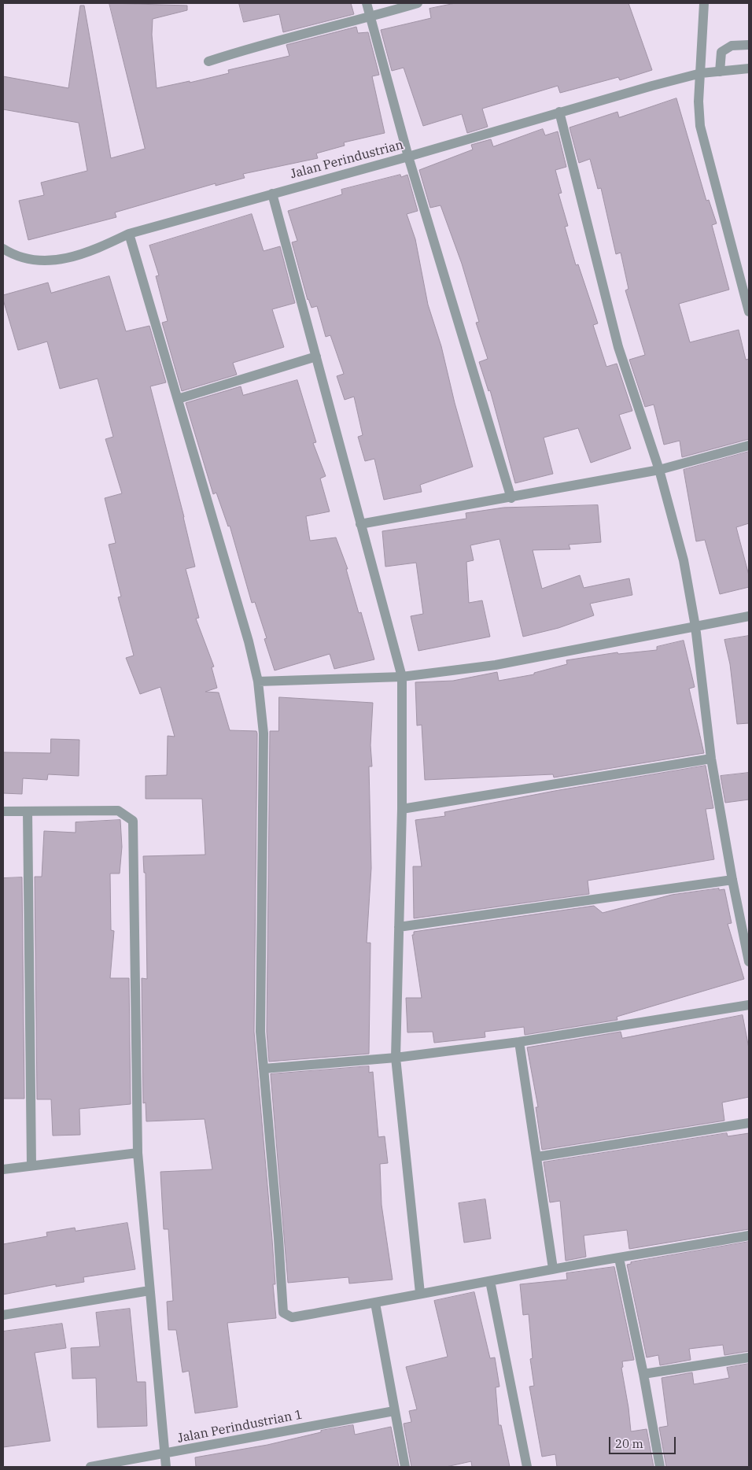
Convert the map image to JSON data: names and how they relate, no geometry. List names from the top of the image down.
{
  "streets": {
    "street": ["Jalan Perindustrian", "Jalan Perindustrian 1"]
  },
  "scale_bar": "20 m"
}
